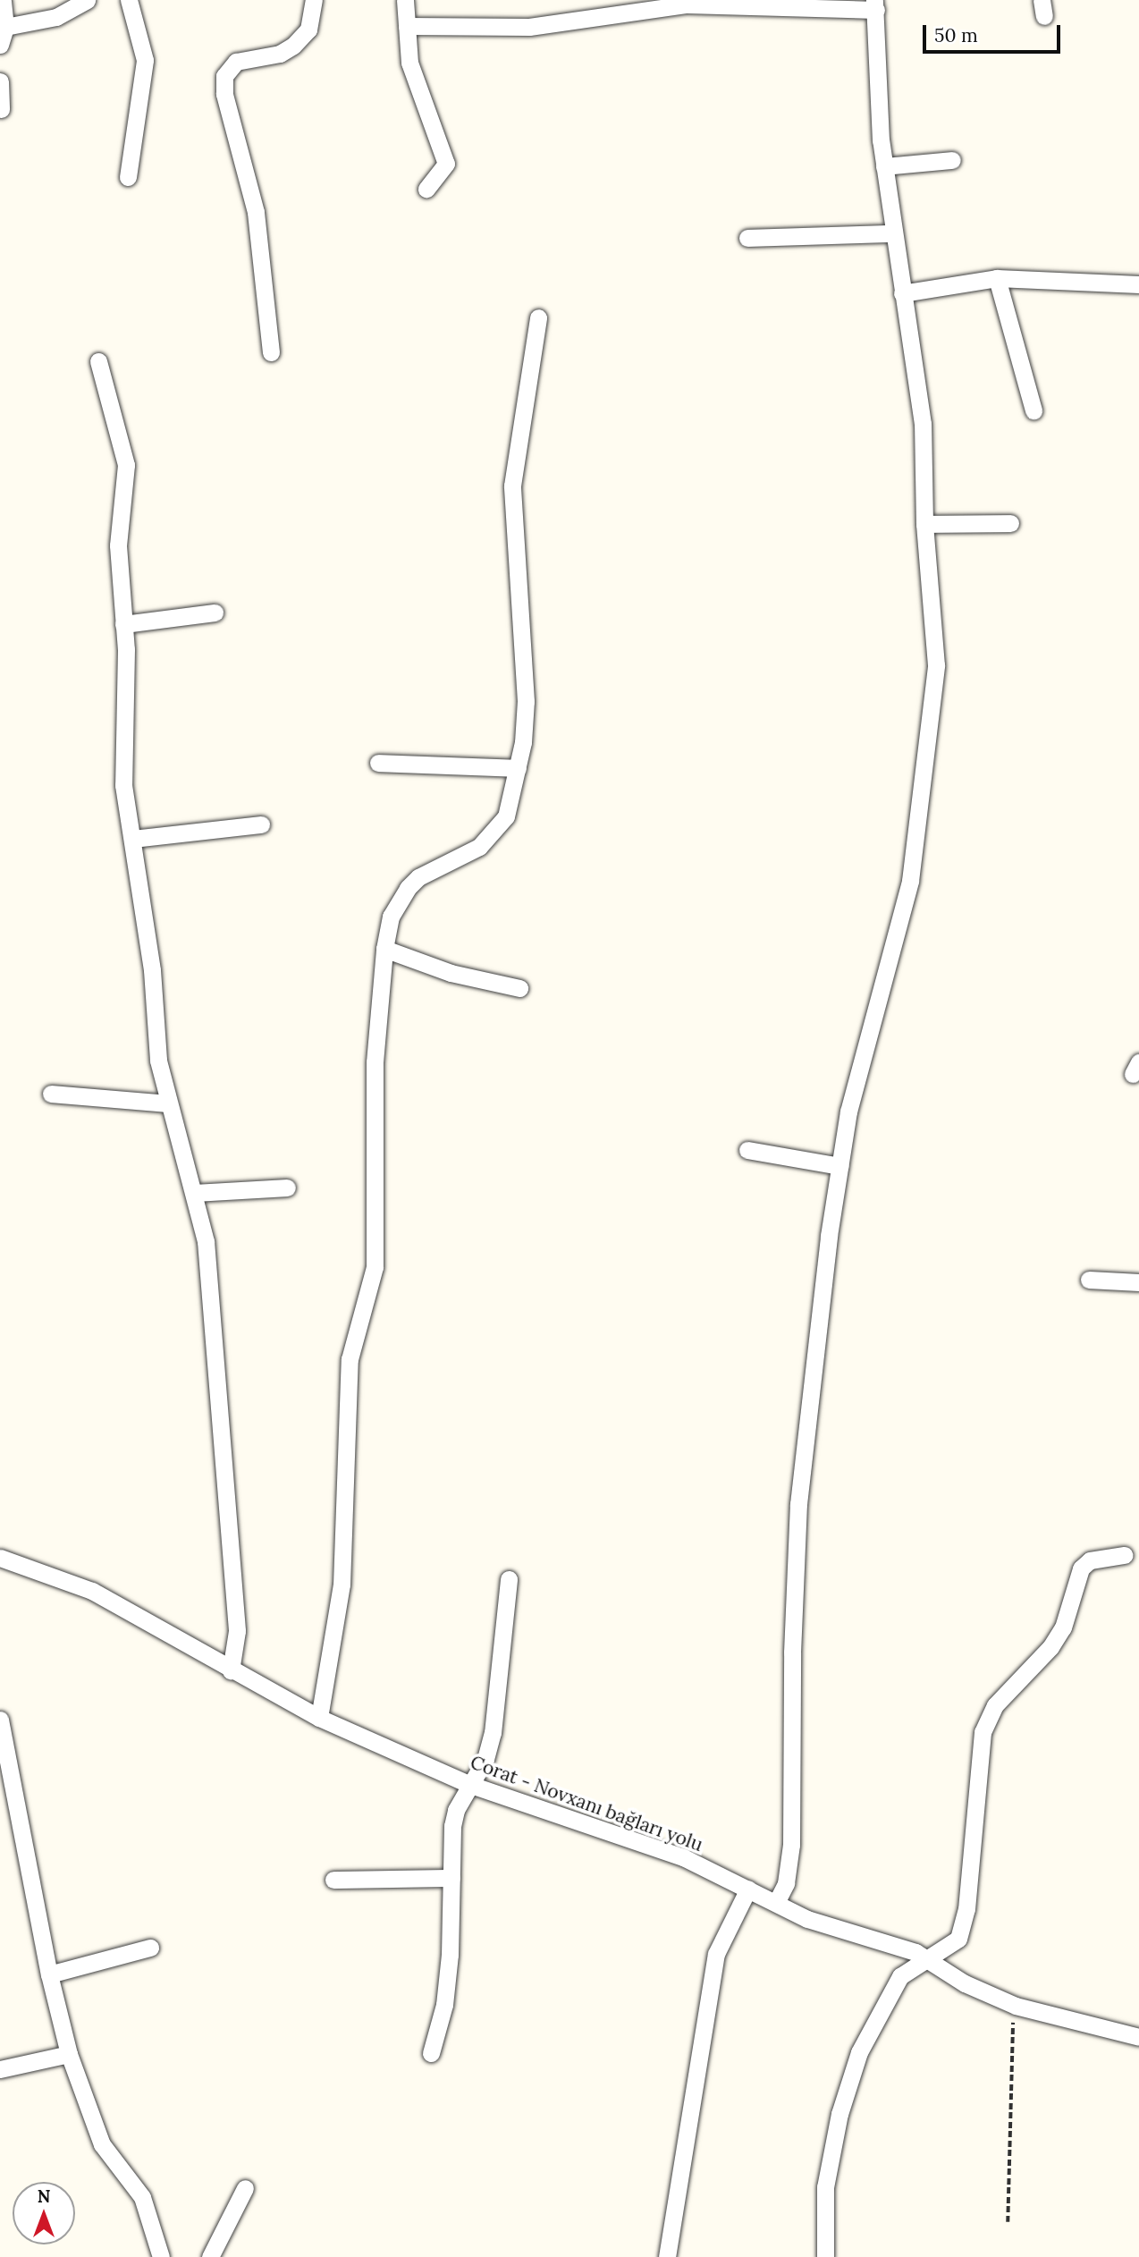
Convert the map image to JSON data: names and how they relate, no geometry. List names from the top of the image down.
{
  "streets": {
    "street": ["Corat - Novxanı bağları yolu"]
  },
  "scale_bar": "50 m",
  "north": "top"
}
